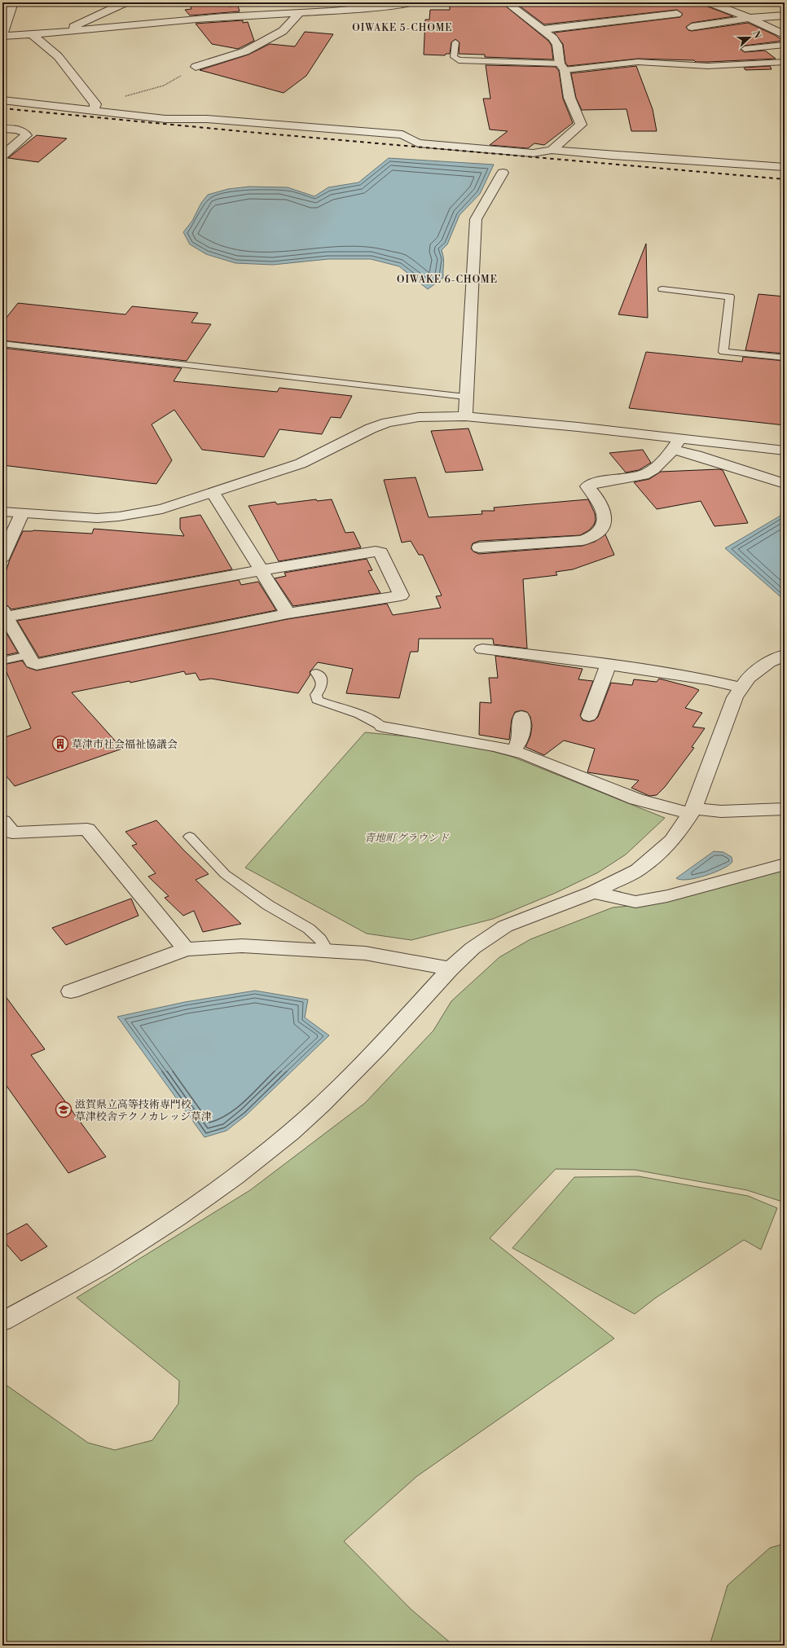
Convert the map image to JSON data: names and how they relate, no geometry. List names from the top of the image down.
{
  "districts": ["OIWAKE 5-CHOME", "OIWAKE 6-CHOME"],
  "parks": ["青地町グラウンド"],
  "places": {
    "building": ["草津市社会福祉協議会"],
    "school or university": ["滋賀県立高等技術専門校 草津校舎テクノカレッジ草津"]
  },
  "north": "right"
}
